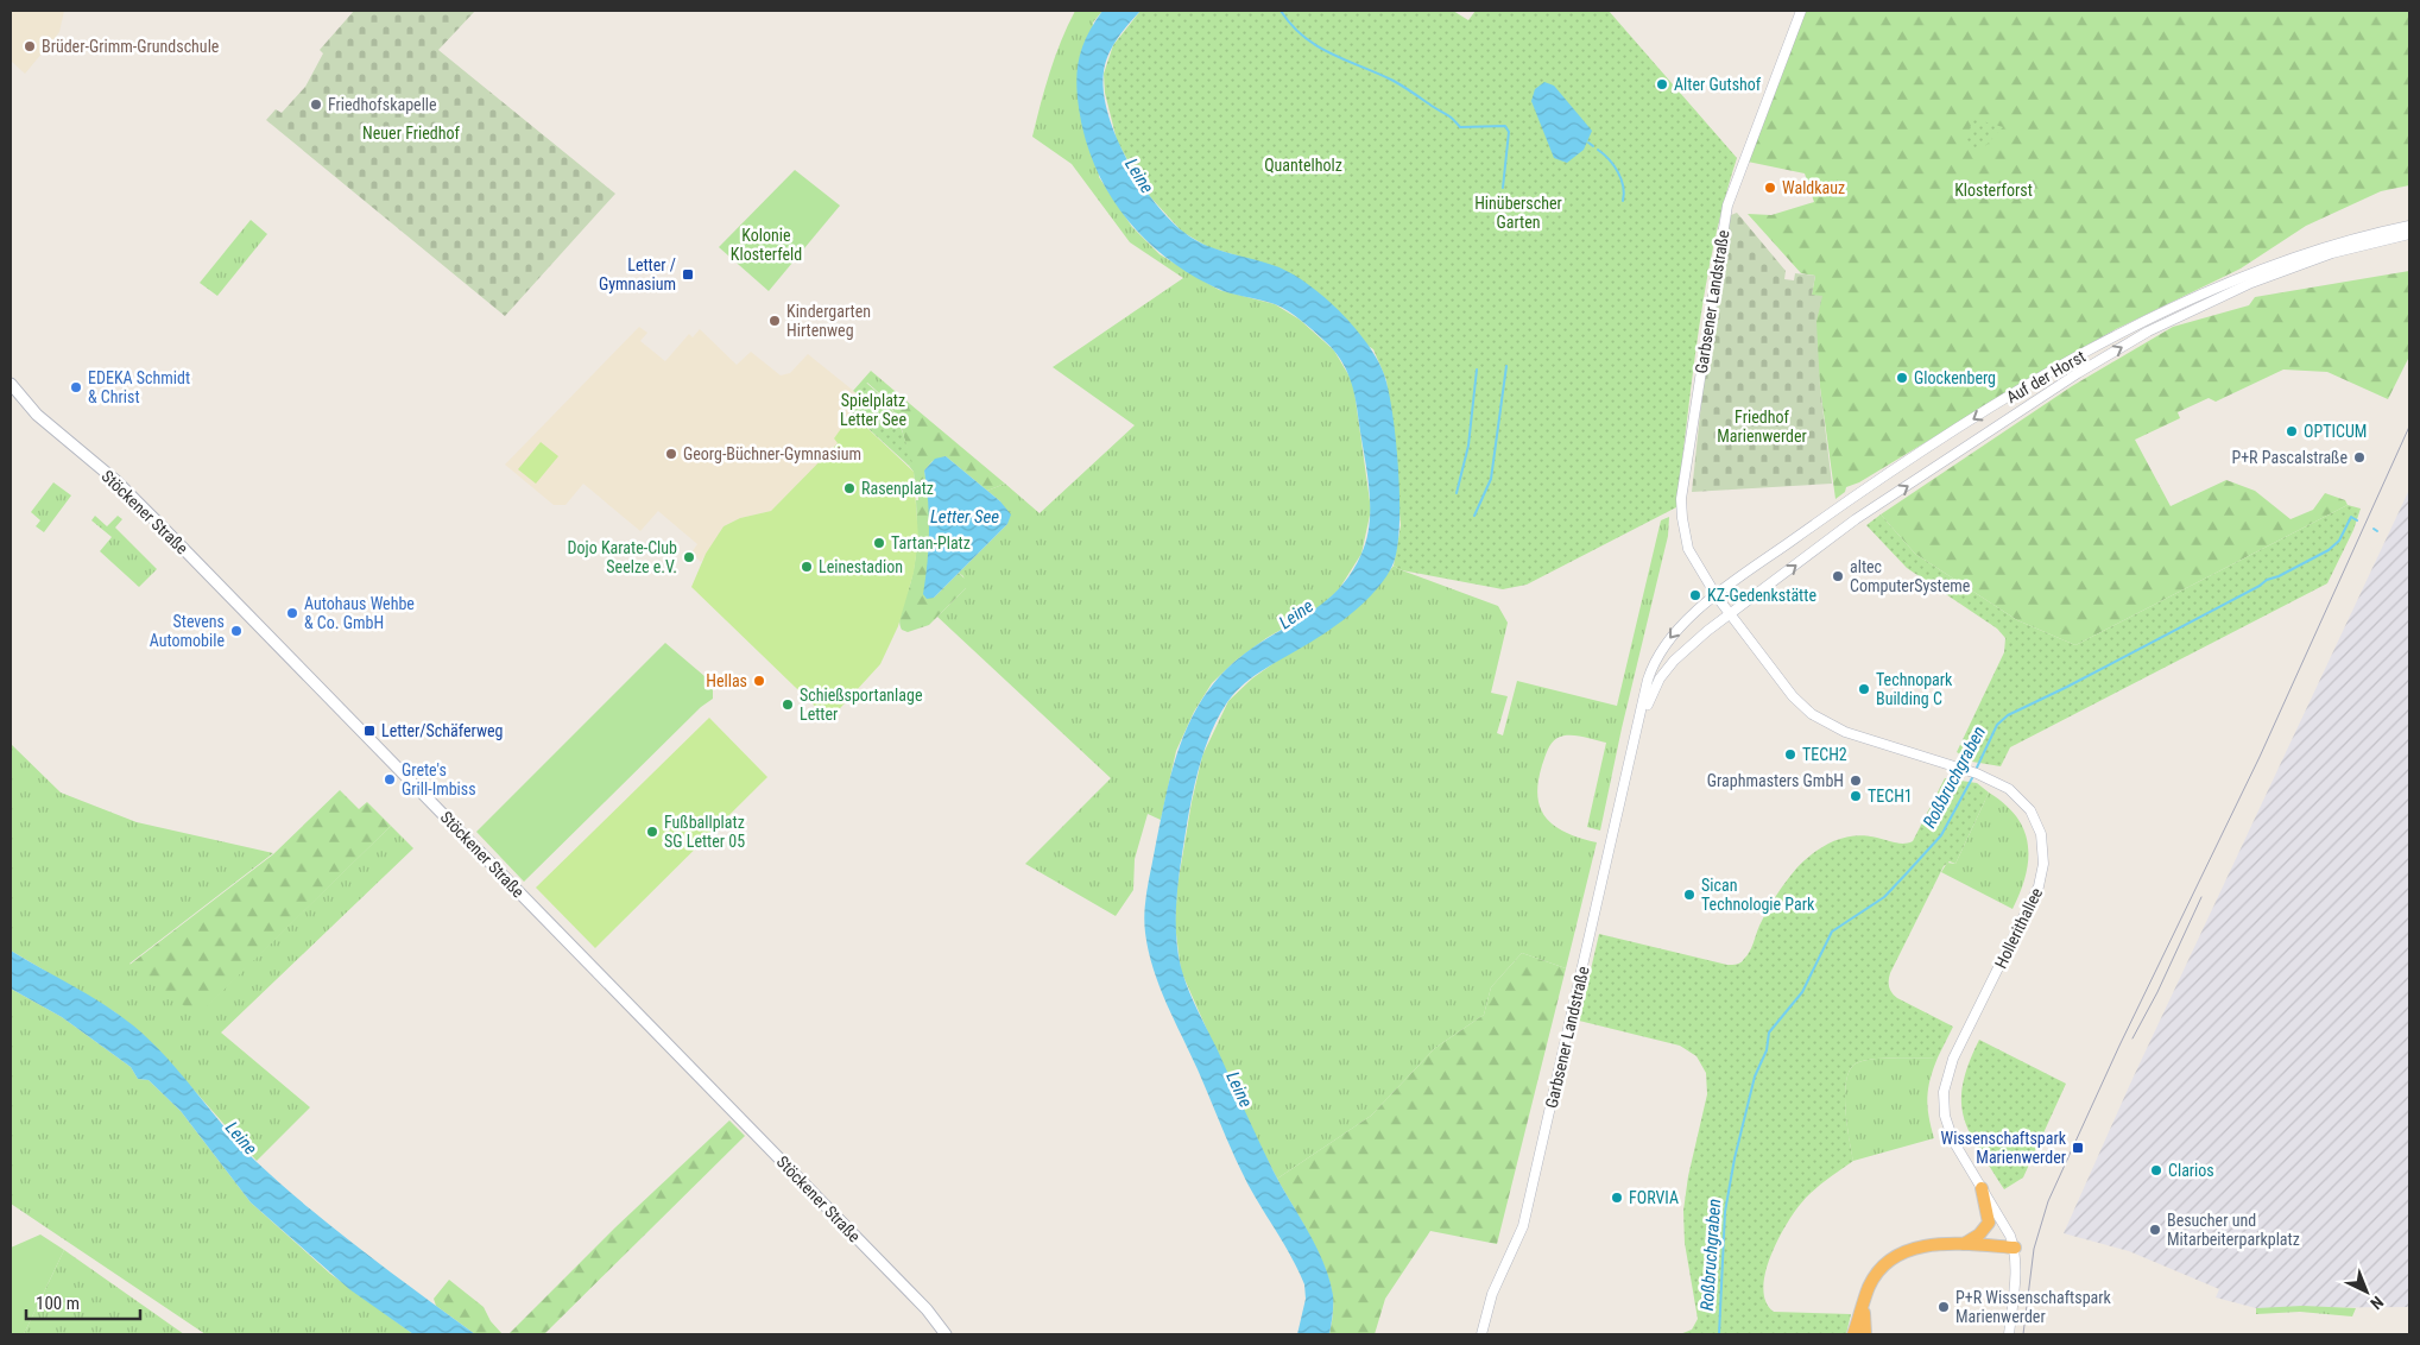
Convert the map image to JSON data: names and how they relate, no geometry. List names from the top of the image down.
{
  "streets": {
    "main road": ["Stöckener Straße"],
    "street": ["Garbsener Landstraße", "Auf der Horst", "Hollerithallee"]
  },
  "crossings": [
    ["Garbsener Landstraße", "Auf der Horst"],
    ["Garbsener Landstraße", "Hollerithallee"],
    ["Auf der Horst", "Hollerithallee"]
  ],
  "water": ["Leine", "Letter See", "Roßbruchgraben"],
  "parks": [
    "Neuer Friedhof",
    "Quantelholz",
    "Klosterforst",
    "Hinüberscher Garten",
    "Kolonie Klosterfeld",
    "Spielplatz Letter See",
    "Friedhof Marienwerder"
  ],
  "places": {
    "other": [
      "Brüder-Grimm-Grundschule",
      "Alter Gutshof",
      "Friedhofskapelle",
      "Waldkauz",
      "Kindergarten Hirtenweg",
      "Glockenberg",
      "EDEKA Schmidt & Christ",
      "OPTICUM",
      "Georg-Büchner-Gymnasium",
      "P+R Pascalstraße",
      "Rasenplatz",
      "Tartan-Platz",
      "Dojo Karate-Club Seelze e.V.",
      "Leinestadion",
      "altec ComputerSysteme",
      "KZ-Gedenkstätte",
      "Autohaus Wehbe & Co. GmbH",
      "Stevens Automobile",
      "Hellas",
      "Technopark Building C",
      "Schießsportanlage Letter",
      "TECH2",
      "Grete's Grill-Imbiss",
      "Graphmasters GmbH",
      "TECH1",
      "Fußballplatz SG Letter 05",
      "Sican Technologie Park",
      "Clarios",
      "FORVIA",
      "Besucher und Mitarbeiterparkplatz",
      "P+R Wissenschaftspark Marienwerder"
    ],
    "transit": ["Letter / Gymnasium", "Letter/Schäferweg", "Wissenschaftspark Marienwerder"]
  },
  "scale_bar": "100 m",
  "north": "bottom right"
}
